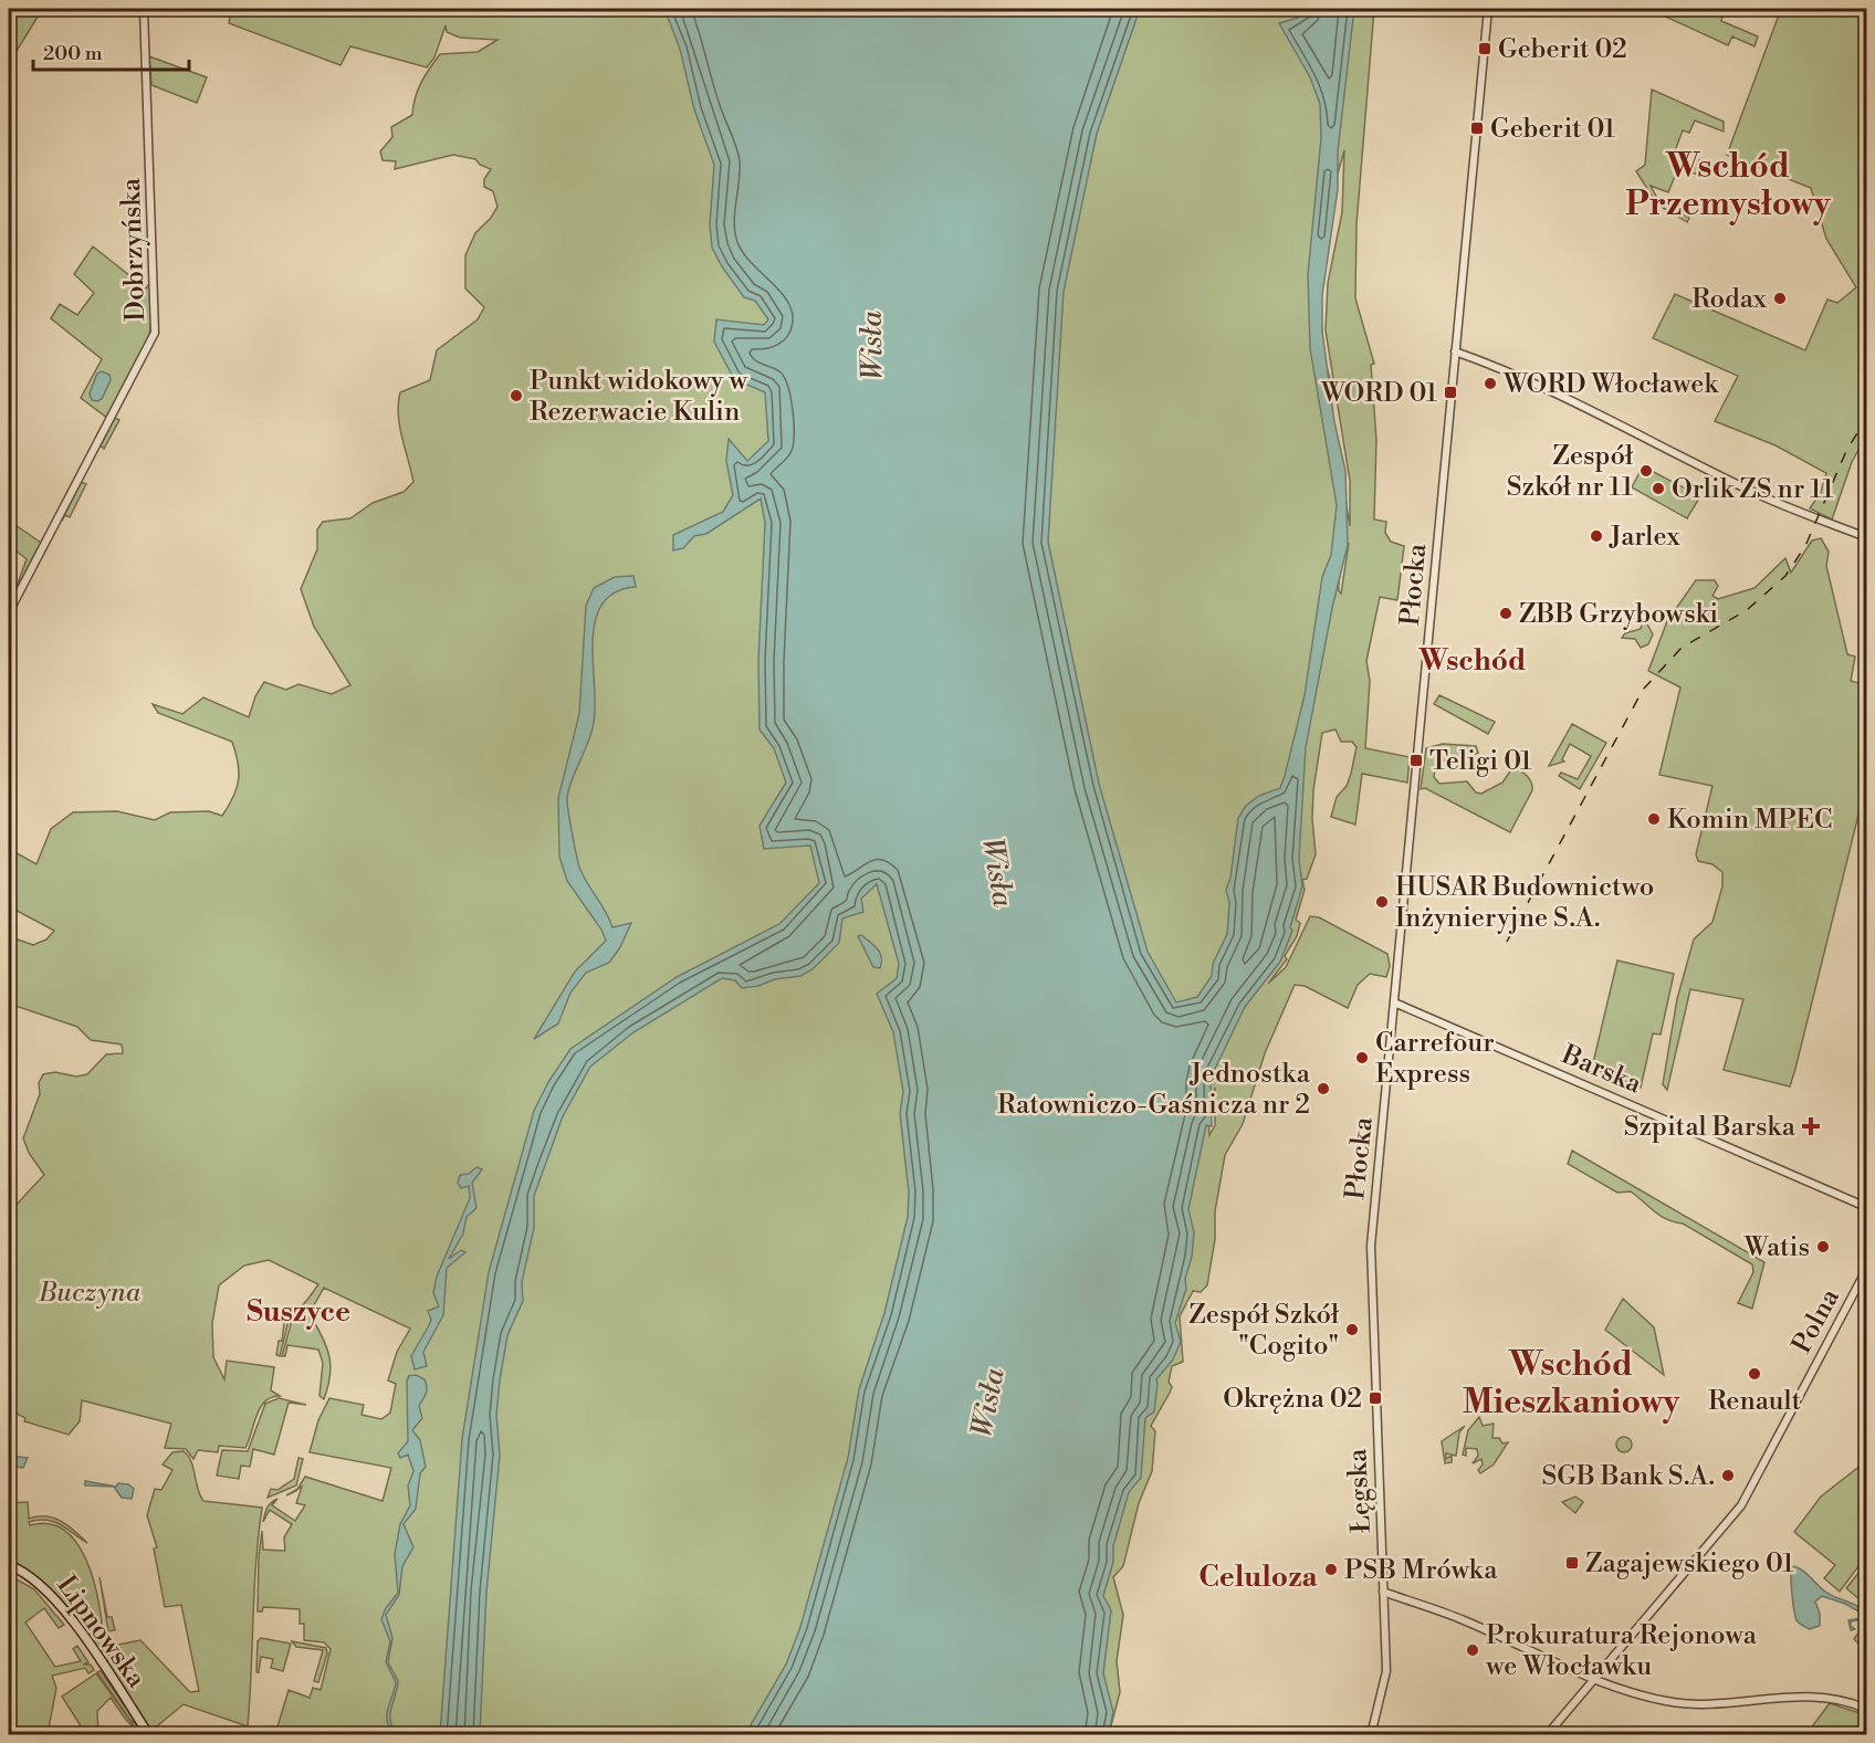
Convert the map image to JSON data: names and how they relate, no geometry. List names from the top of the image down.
{
  "streets": {
    "main road": ["Lipnowska"],
    "street": [
      "Dobrzyńska",
      "Płocka",
      "Barska",
      "Polna",
      "Łęgska"
    ]
  },
  "crossings": [
    ["Płocka", "Barska"],
    ["Płocka", "Łęgska"]
  ],
  "districts": [
    "Wschód Przemysłowy",
    "Wschód",
    "Suszyce",
    "Wschód Mieszkaniowy",
    "Celuloza"
  ],
  "water": ["Wisła"],
  "parks": ["Buczyna"],
  "places": {
    "transit": [
      "Geberit 02",
      "Geberit 01",
      "WORD 01",
      "Teligi 01",
      "Okrężna 02",
      "Zagajewskiego 01"
    ],
    "other": [
      "Rodax",
      "WORD Włocławek",
      "Punkt widokowy w Rezerwacie Kulin",
      "Zespół Szkół nr 11",
      "Orlik ZS nr 11",
      "Jarlex",
      "ZBB Grzybowski",
      "Komin MPEC",
      "HUSAR Budownictwo Inżynieryjne S.A.",
      "Carrefour Express",
      "Jednostka Ratowniczo-Gaśnicza nr 2",
      "Watis",
      "Zespół Szkół \"Cogito\"",
      "Renault",
      "SGB Bank S.A.",
      "PSB Mrówka",
      "Prokuratura Rejonowa we Włocławku"
    ],
    "health": ["Szpital Barska"]
  },
  "scale_bar": "200 m"
}
